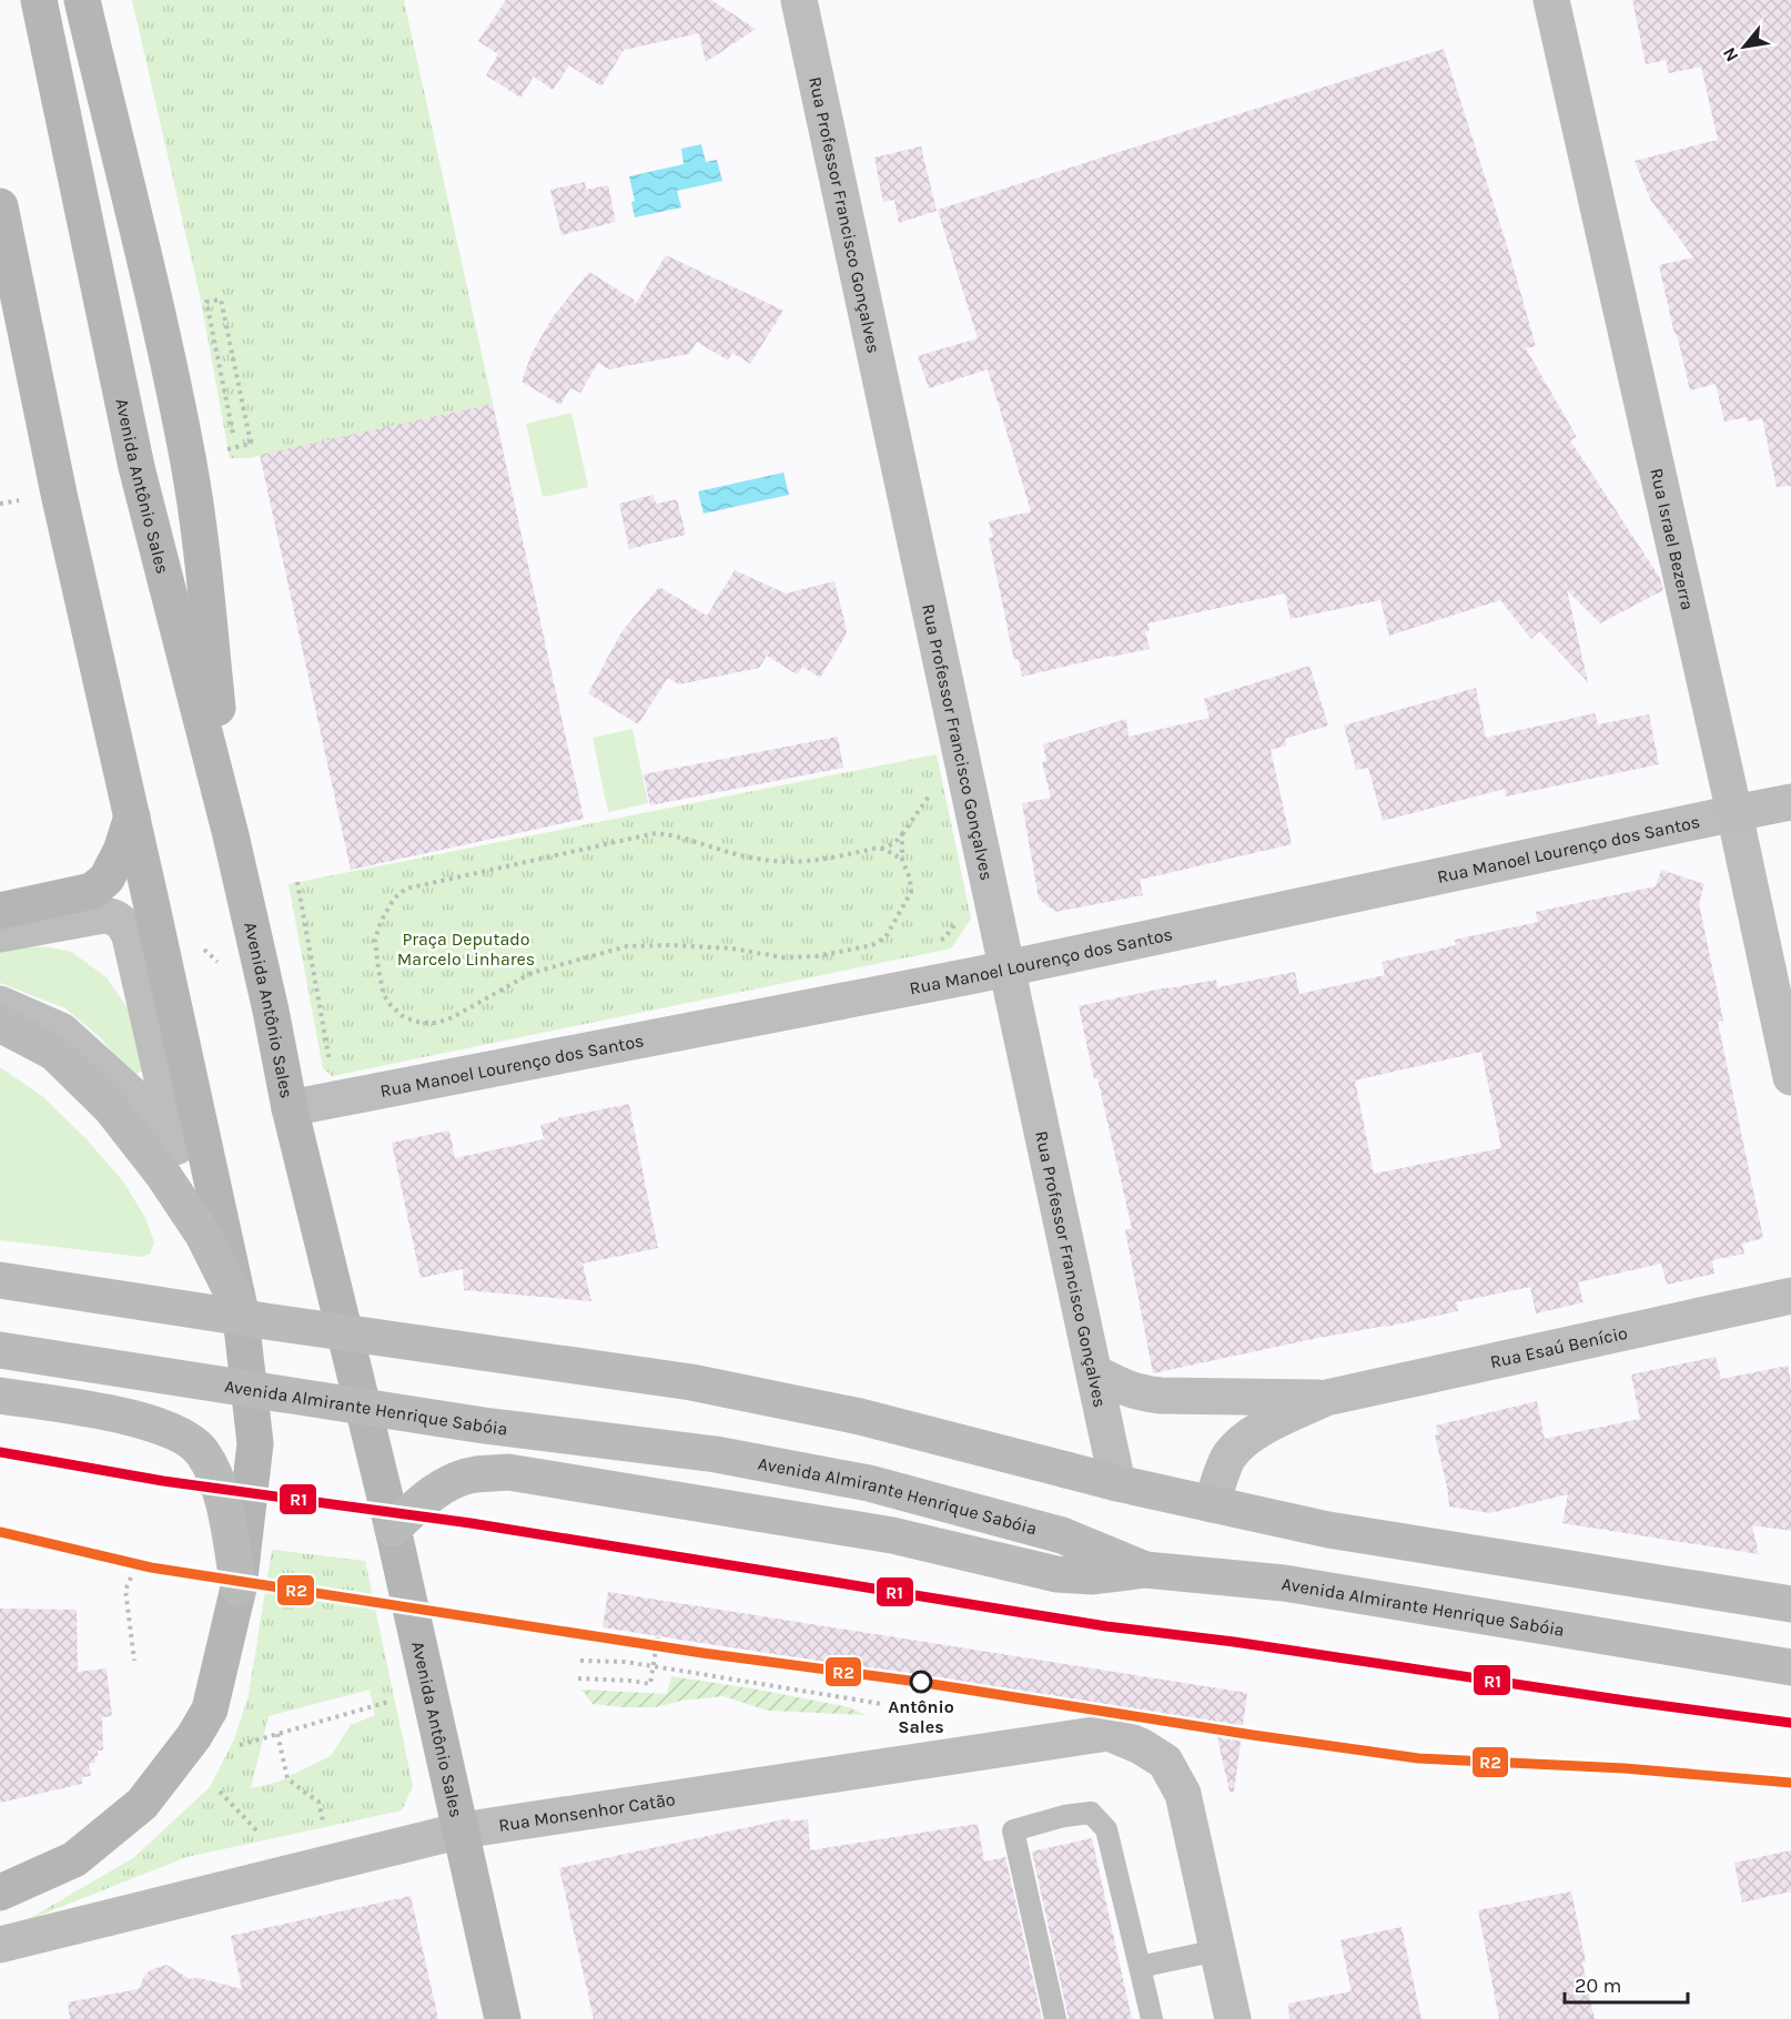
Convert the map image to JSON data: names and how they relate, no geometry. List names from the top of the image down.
{
  "streets": {
    "highway": ["Avenida Almirante Henrique Sabóia"],
    "main road": ["Avenida Antônio Sales"],
    "street": [
      "Rua Professor Francisco Gonçalves",
      "Rua Israel Bezerra",
      "Rua Manoel Lourenço dos Santos",
      "Rua Esaú Benício",
      "Rua Monsenhor Catão"
    ]
  },
  "crossings": [
    ["Rua Professor Francisco Gonçalves", "Rua Manoel Lourenço dos Santos"],
    ["Rua Professor Francisco Gonçalves", "Rua Esaú Benício"],
    ["Avenida Antônio Sales", "Rua Manoel Lourenço dos Santos"],
    ["Avenida Antônio Sales", "Rua Monsenhor Catão"],
    ["Rua Israel Bezerra", "Rua Manoel Lourenço dos Santos"]
  ],
  "parks": ["Praça Deputado Marcelo Linhares"],
  "places": ["Antônio Sales"],
  "lines": ["transit line R1", "transit line R2"],
  "scale_bar": "20 m",
  "north": "bottom left"
}
